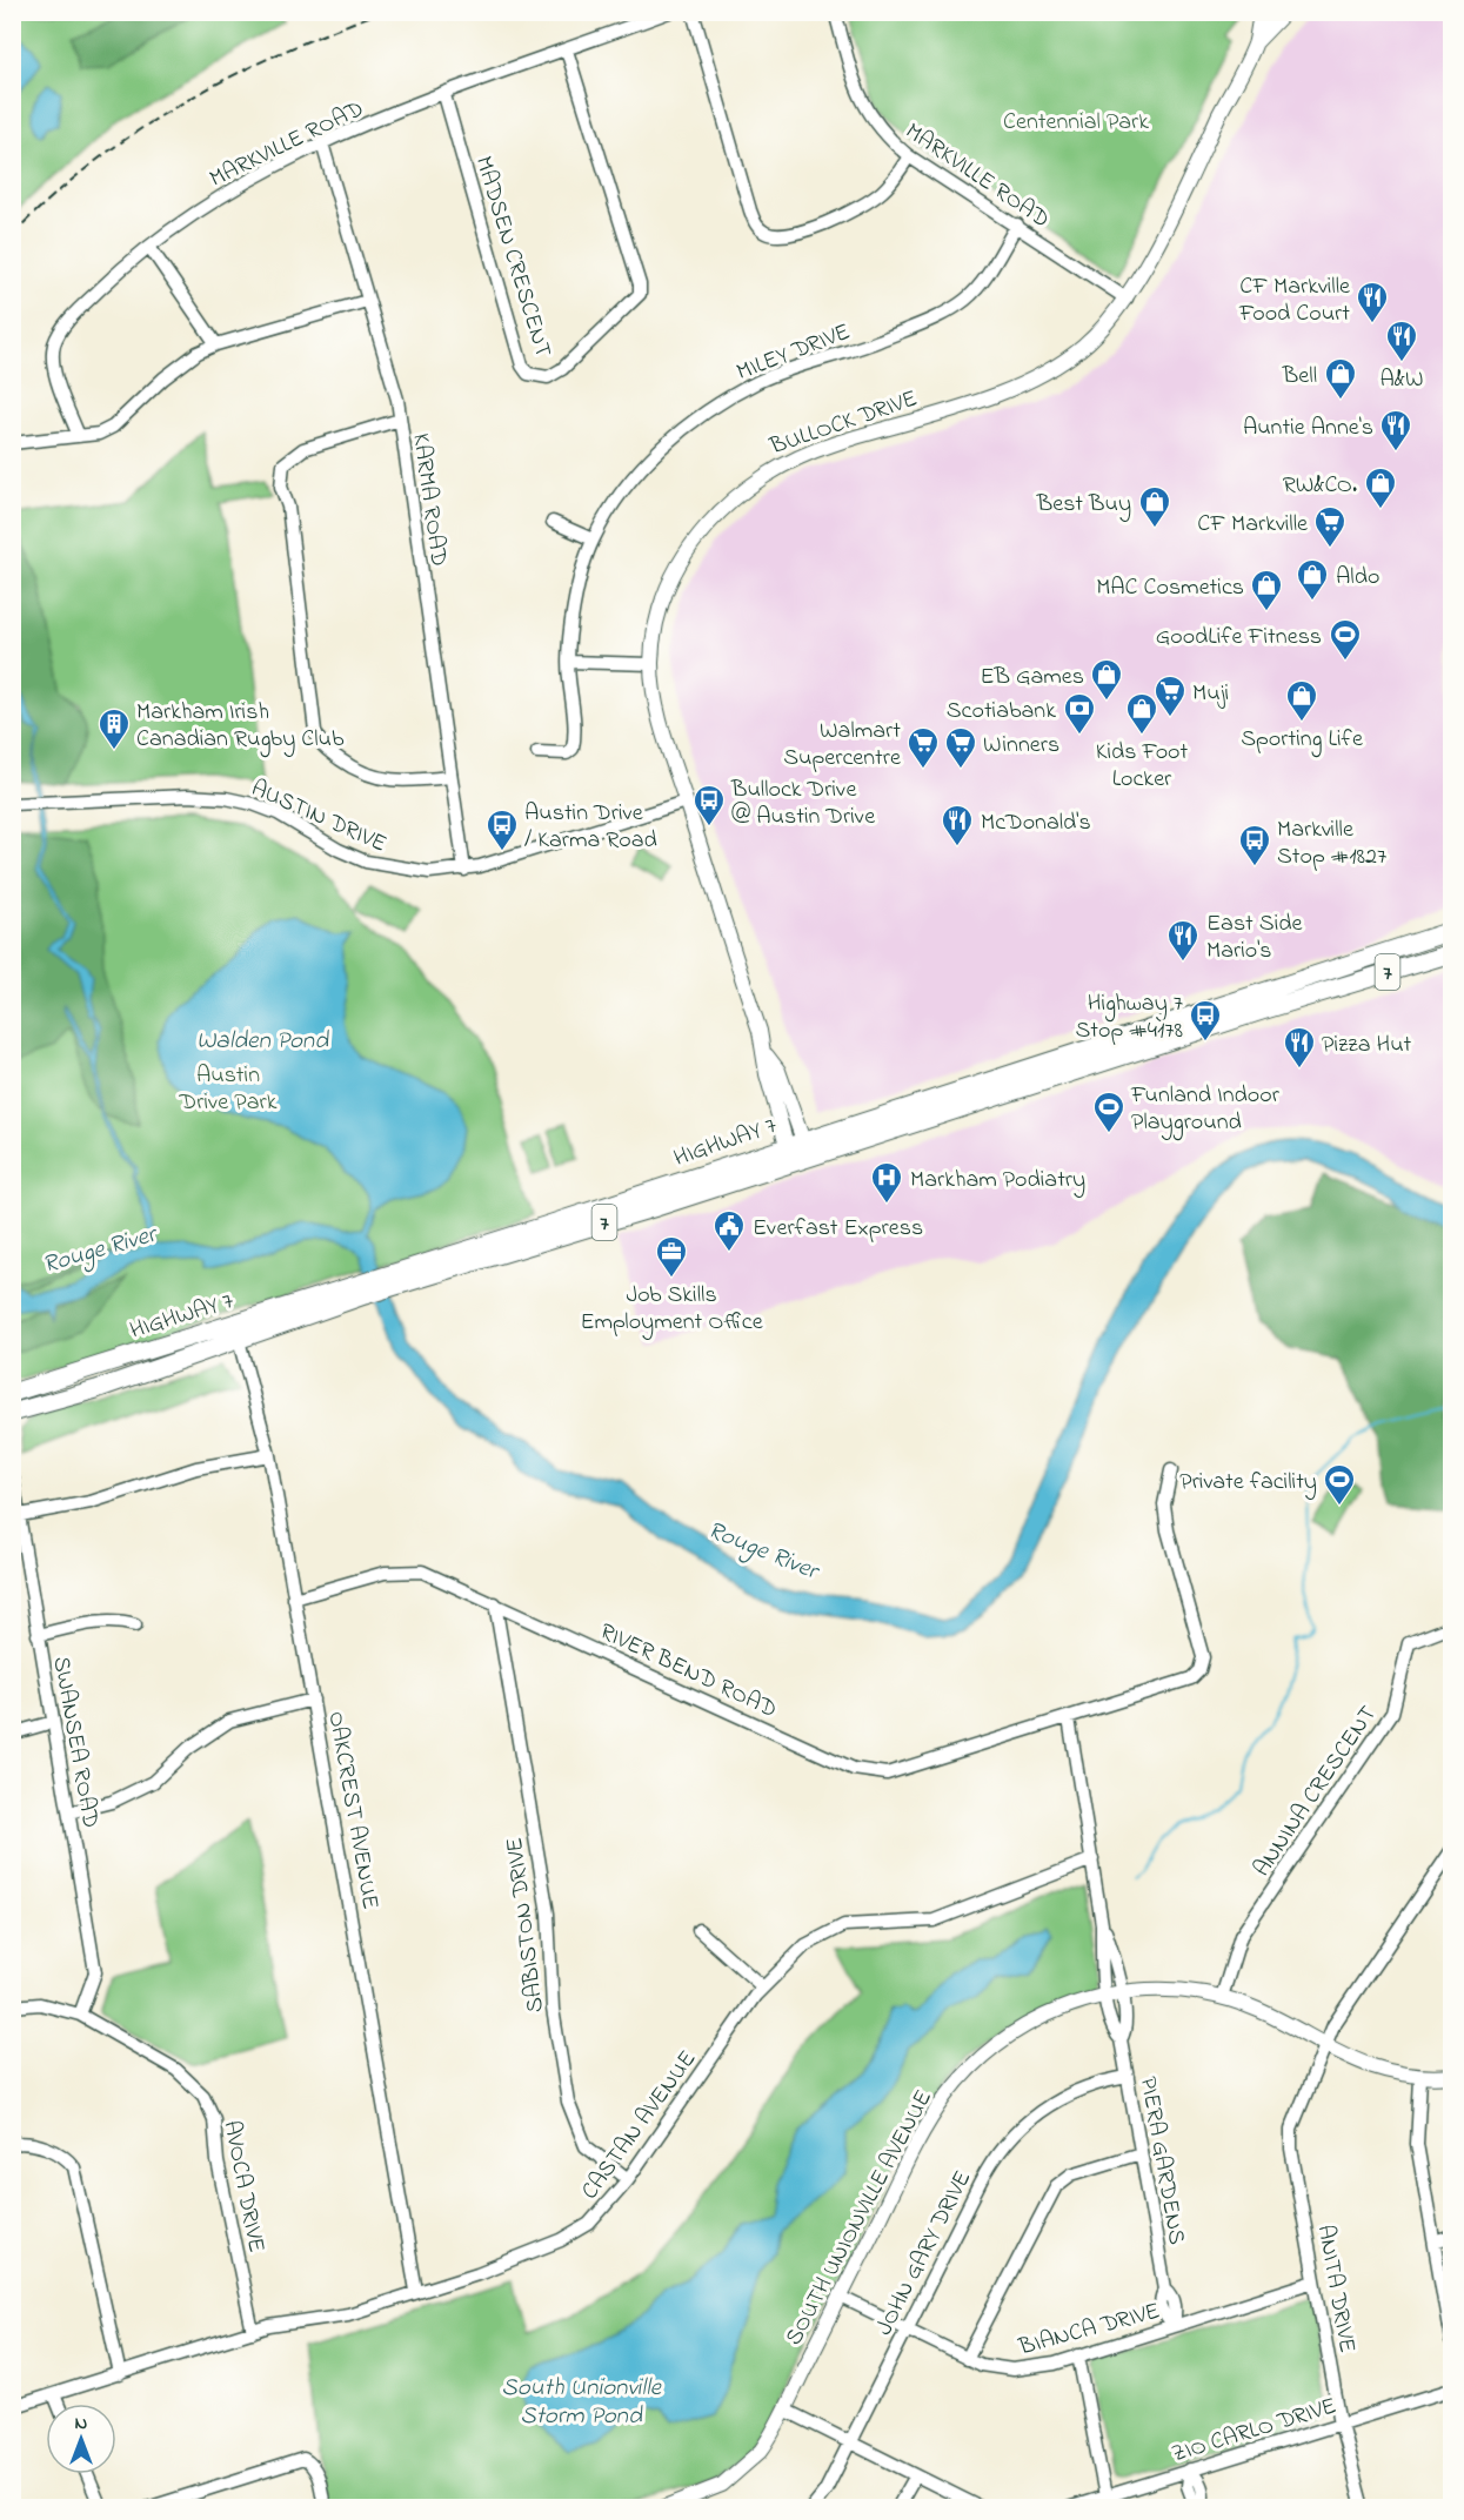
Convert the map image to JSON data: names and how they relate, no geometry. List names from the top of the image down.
{
  "streets": {
    "main road": ["7", "HIGHWAY 7"],
    "street": [
      "MARKVILLE ROAD",
      "MADSEN CRESCENT",
      "MILEY DRIVE",
      "BULLOCK DRIVE",
      "KARMA ROAD",
      "AUSTIN DRIVE",
      "RIVER BEND ROAD",
      "SWANSEA ROAD",
      "ANNINA CRESCENT",
      "OAKCREST AVENUE",
      "SABISTON DRIVE",
      "CASTAN AVENUE",
      "PIERA GARDENS",
      "AVOCA DRIVE",
      "SOUTH UNIONVILLE AVENUE",
      "JOHN GARY DRIVE",
      "ANITA DRIVE",
      "BIANCA DRIVE",
      "ZIO CARLO DRIVE"
    ]
  },
  "crossings": [
    ["MARKVILLE ROAD", "MADSEN CRESCENT"],
    ["MARKVILLE ROAD", "MILEY DRIVE"],
    ["MARKVILLE ROAD", "BULLOCK DRIVE"],
    ["MARKVILLE ROAD", "KARMA ROAD"],
    ["BULLOCK DRIVE", "AUSTIN DRIVE"],
    ["BULLOCK DRIVE", "HIGHWAY 7"],
    ["KARMA ROAD", "AUSTIN DRIVE"],
    ["HIGHWAY 7", "OAKCREST AVENUE"],
    ["RIVER BEND ROAD", "OAKCREST AVENUE"],
    ["RIVER BEND ROAD", "SABISTON DRIVE"],
    ["RIVER BEND ROAD", "PIERA GARDENS"],
    ["SWANSEA ROAD", "AVOCA DRIVE"],
    ["ANNINA CRESCENT", "SOUTH UNIONVILLE AVENUE"],
    ["OAKCREST AVENUE", "CASTAN AVENUE"],
    ["SABISTON DRIVE", "CASTAN AVENUE"],
    ["CASTAN AVENUE", "PIERA GARDENS"],
    ["CASTAN AVENUE", "AVOCA DRIVE"],
    ["PIERA GARDENS", "SOUTH UNIONVILLE AVENUE"],
    ["PIERA GARDENS", "JOHN GARY DRIVE"],
    ["PIERA GARDENS", "BIANCA DRIVE"],
    ["SOUTH UNIONVILLE AVENUE", "ANITA DRIVE"],
    ["SOUTH UNIONVILLE AVENUE", "BIANCA DRIVE"],
    ["JOHN GARY DRIVE", "BIANCA DRIVE"],
    ["ANITA DRIVE", "BIANCA DRIVE"],
    ["ANITA DRIVE", "ZIO CARLO DRIVE"]
  ],
  "water": ["Walden Pond", "Rouge River", "South Unionville Storm Pond"],
  "parks": ["Centennial Park", "Austin Drive Park"],
  "places": {
    "restaurant": [
      "CF Markville Food Court",
      "A&W",
      "Auntie Anne's",
      "McDonald's",
      "East Side Mario's",
      "Pizza Hut"
    ],
    "shop": [
      "Bell",
      "RW&CO.",
      "Best Buy",
      "Aldo",
      "MAC Cosmetics",
      "EB Games",
      "Sporting Life",
      "Kids Foot Locker"
    ],
    "supermarket": [
      "CF Markville",
      "Muji",
      "Walmart Supercentre",
      "Winners"
    ],
    "sports": ["GoodLife Fitness", "Funland Indoor Playground", "Private facility"],
    "bank": ["Scotiabank"],
    "building": ["Markham Irish Canadian Rugby Club"],
    "bus stop": [
      "Bullock Drive @ Austin Drive",
      "Austin Drive / Karma Road",
      "Markville Stop #1827",
      "Highway 7 Stop #4178"
    ],
    "hospital": ["Markham Podiatry"],
    "public building": ["Everfast Express"],
    "office": ["Job Skills Employment Office"]
  },
  "north": "top"
}
